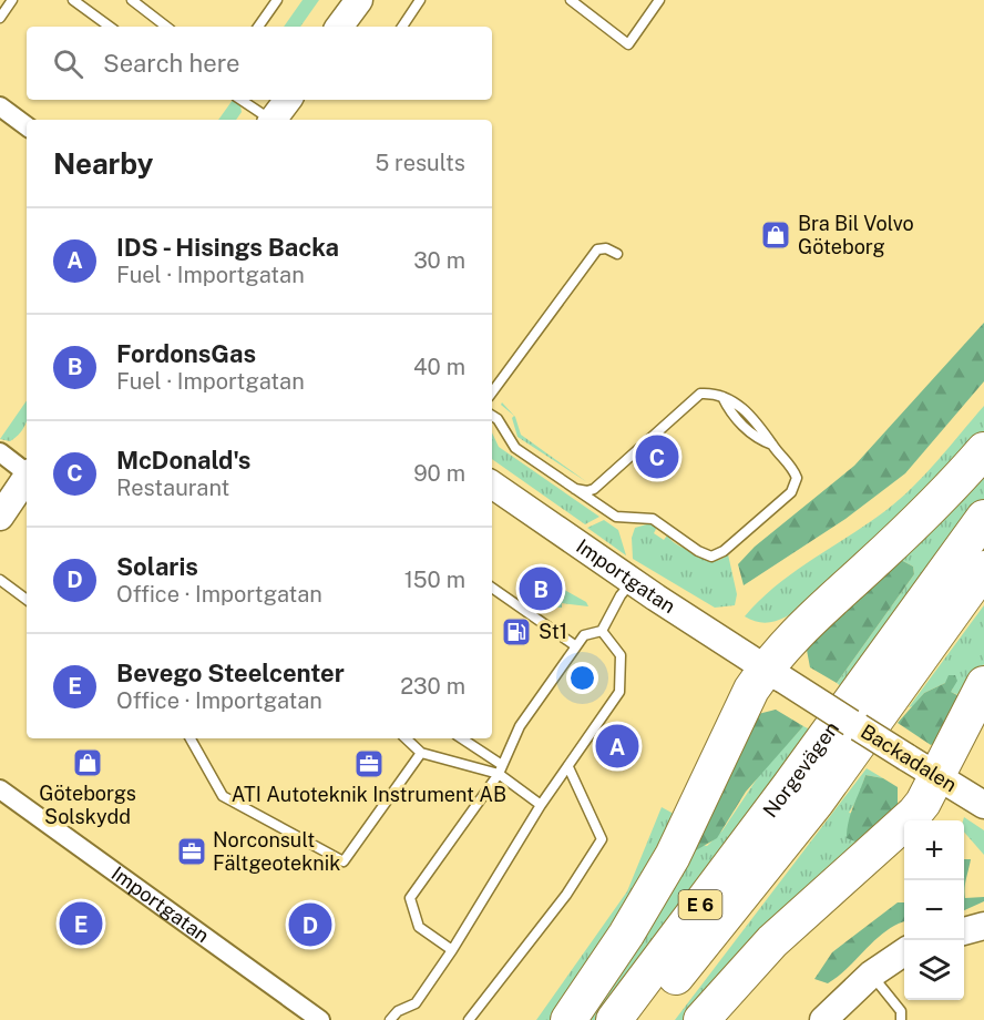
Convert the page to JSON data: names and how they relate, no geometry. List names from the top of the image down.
{
  "streets": {
    "highway": ["Norgevägen", "E 6"],
    "street": ["Importgatan", "Backadalen"]
  },
  "crossings": [
    ["Importgatan", "Backadalen"]
  ],
  "places": {
    "shop": ["Bra Bil Volvo Göteborg", "Göteborgs Solskydd"],
    "fuel station": ["St1"],
    "office": ["ATI Autoteknik Instrument AB", "Norconsult Fältgeoteknik"]
  },
  "page": {
    "search": "Search here",
    "heading": ["Nearby", "5 results"],
    "list": [
      {
        "mark": "A",
        "name": "IDS - Hisings Backa",
        "note": "Fuel · Importgatan",
        "value": "30 m"
      },
      {
        "mark": "B",
        "name": "FordonsGas",
        "note": "Fuel · Importgatan",
        "value": "40 m"
      },
      {
        "mark": "C",
        "name": "McDonald's",
        "note": "Restaurant",
        "value": "90 m"
      },
      {
        "mark": "D",
        "name": "Solaris",
        "note": "Office · Importgatan",
        "value": "150 m"
      },
      {
        "mark": "E",
        "name": "Bevego Steelcenter",
        "note": "Office · Importgatan",
        "value": "230 m"
      }
    ],
    "pins": [
      "C",
      "B",
      "A",
      "E",
      "D"
    ],
    "map_buttons": ["+", "−"]
  }
}
